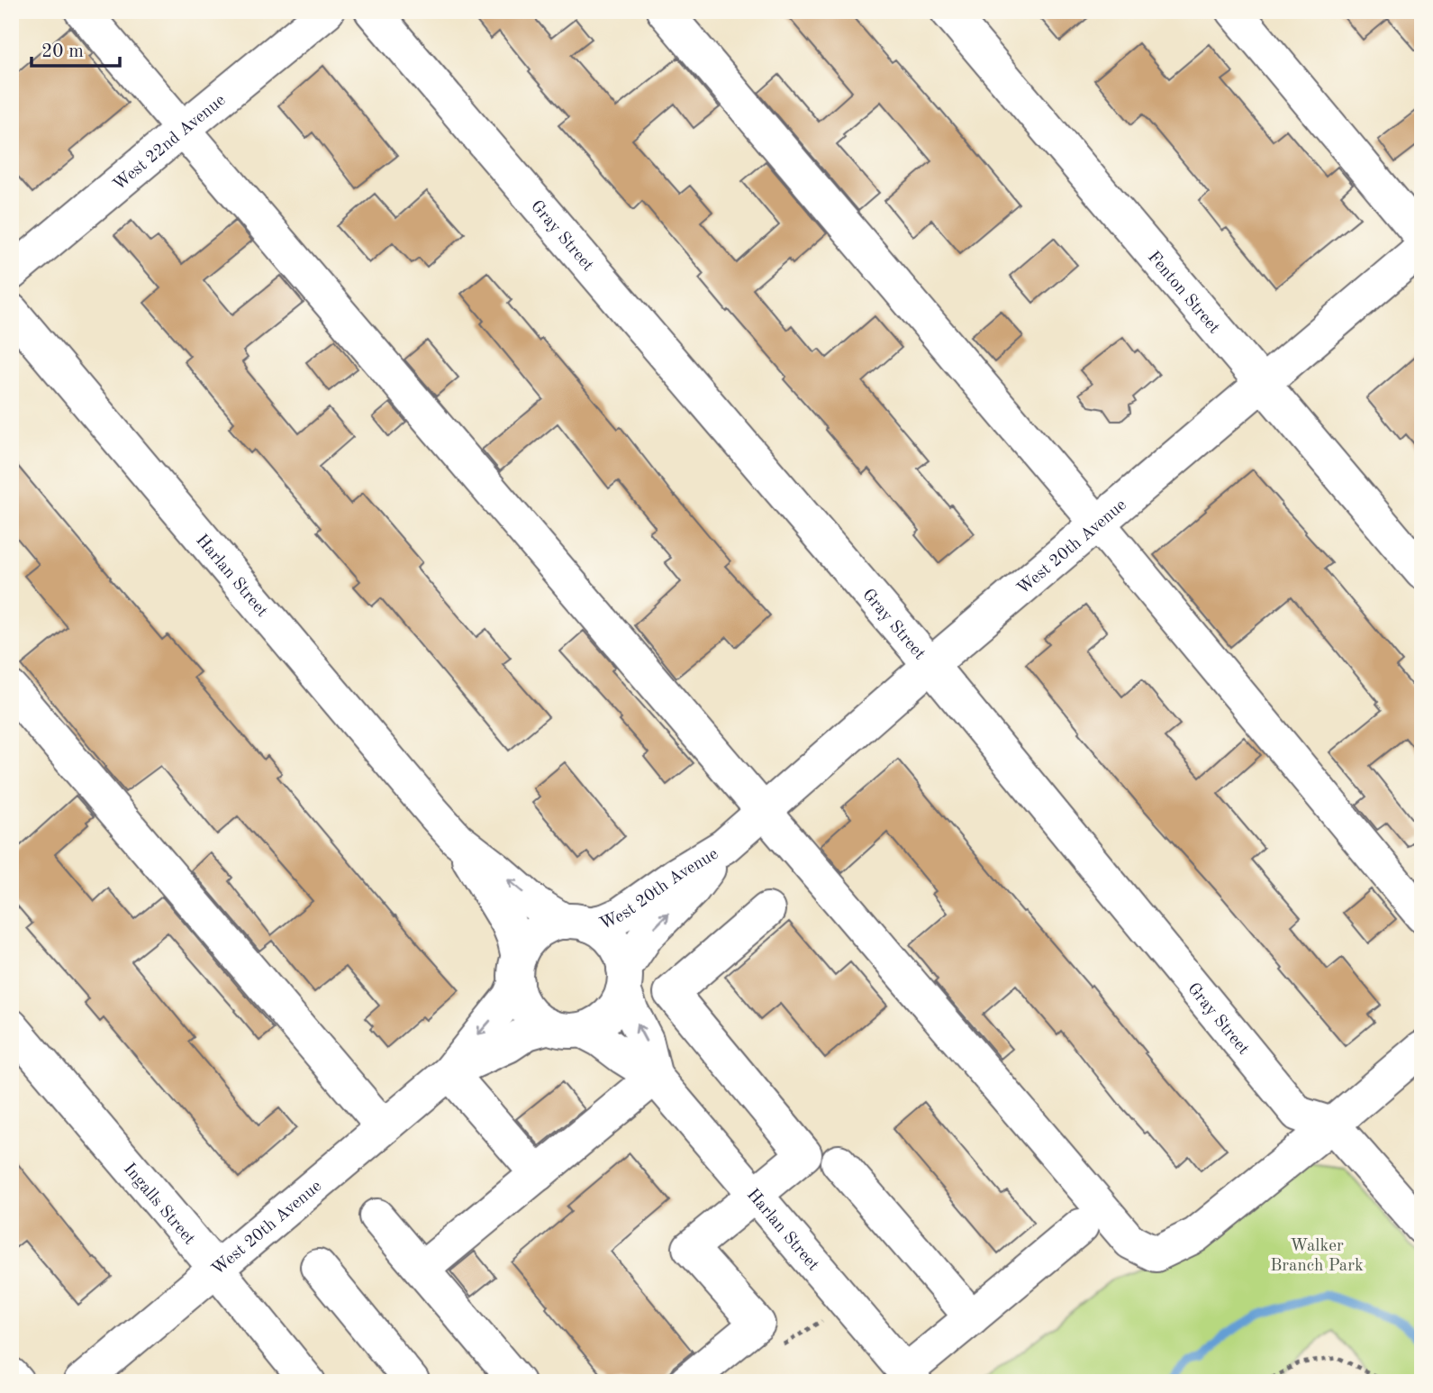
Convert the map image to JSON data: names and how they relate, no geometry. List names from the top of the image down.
{
  "streets": {
    "street": [
      "West 22nd Avenue",
      "Gray Street",
      "Fenton Street",
      "West 20th Avenue",
      "Harlan Street",
      "Ingalls Street"
    ]
  },
  "crossings": [
    ["Gray Street", "West 20th Avenue"],
    ["Fenton Street", "West 20th Avenue"],
    ["West 20th Avenue", "Harlan Street"],
    ["West 20th Avenue", "Ingalls Street"]
  ],
  "parks": ["Walker Branch Park"],
  "scale_bar": "20 m"
}
